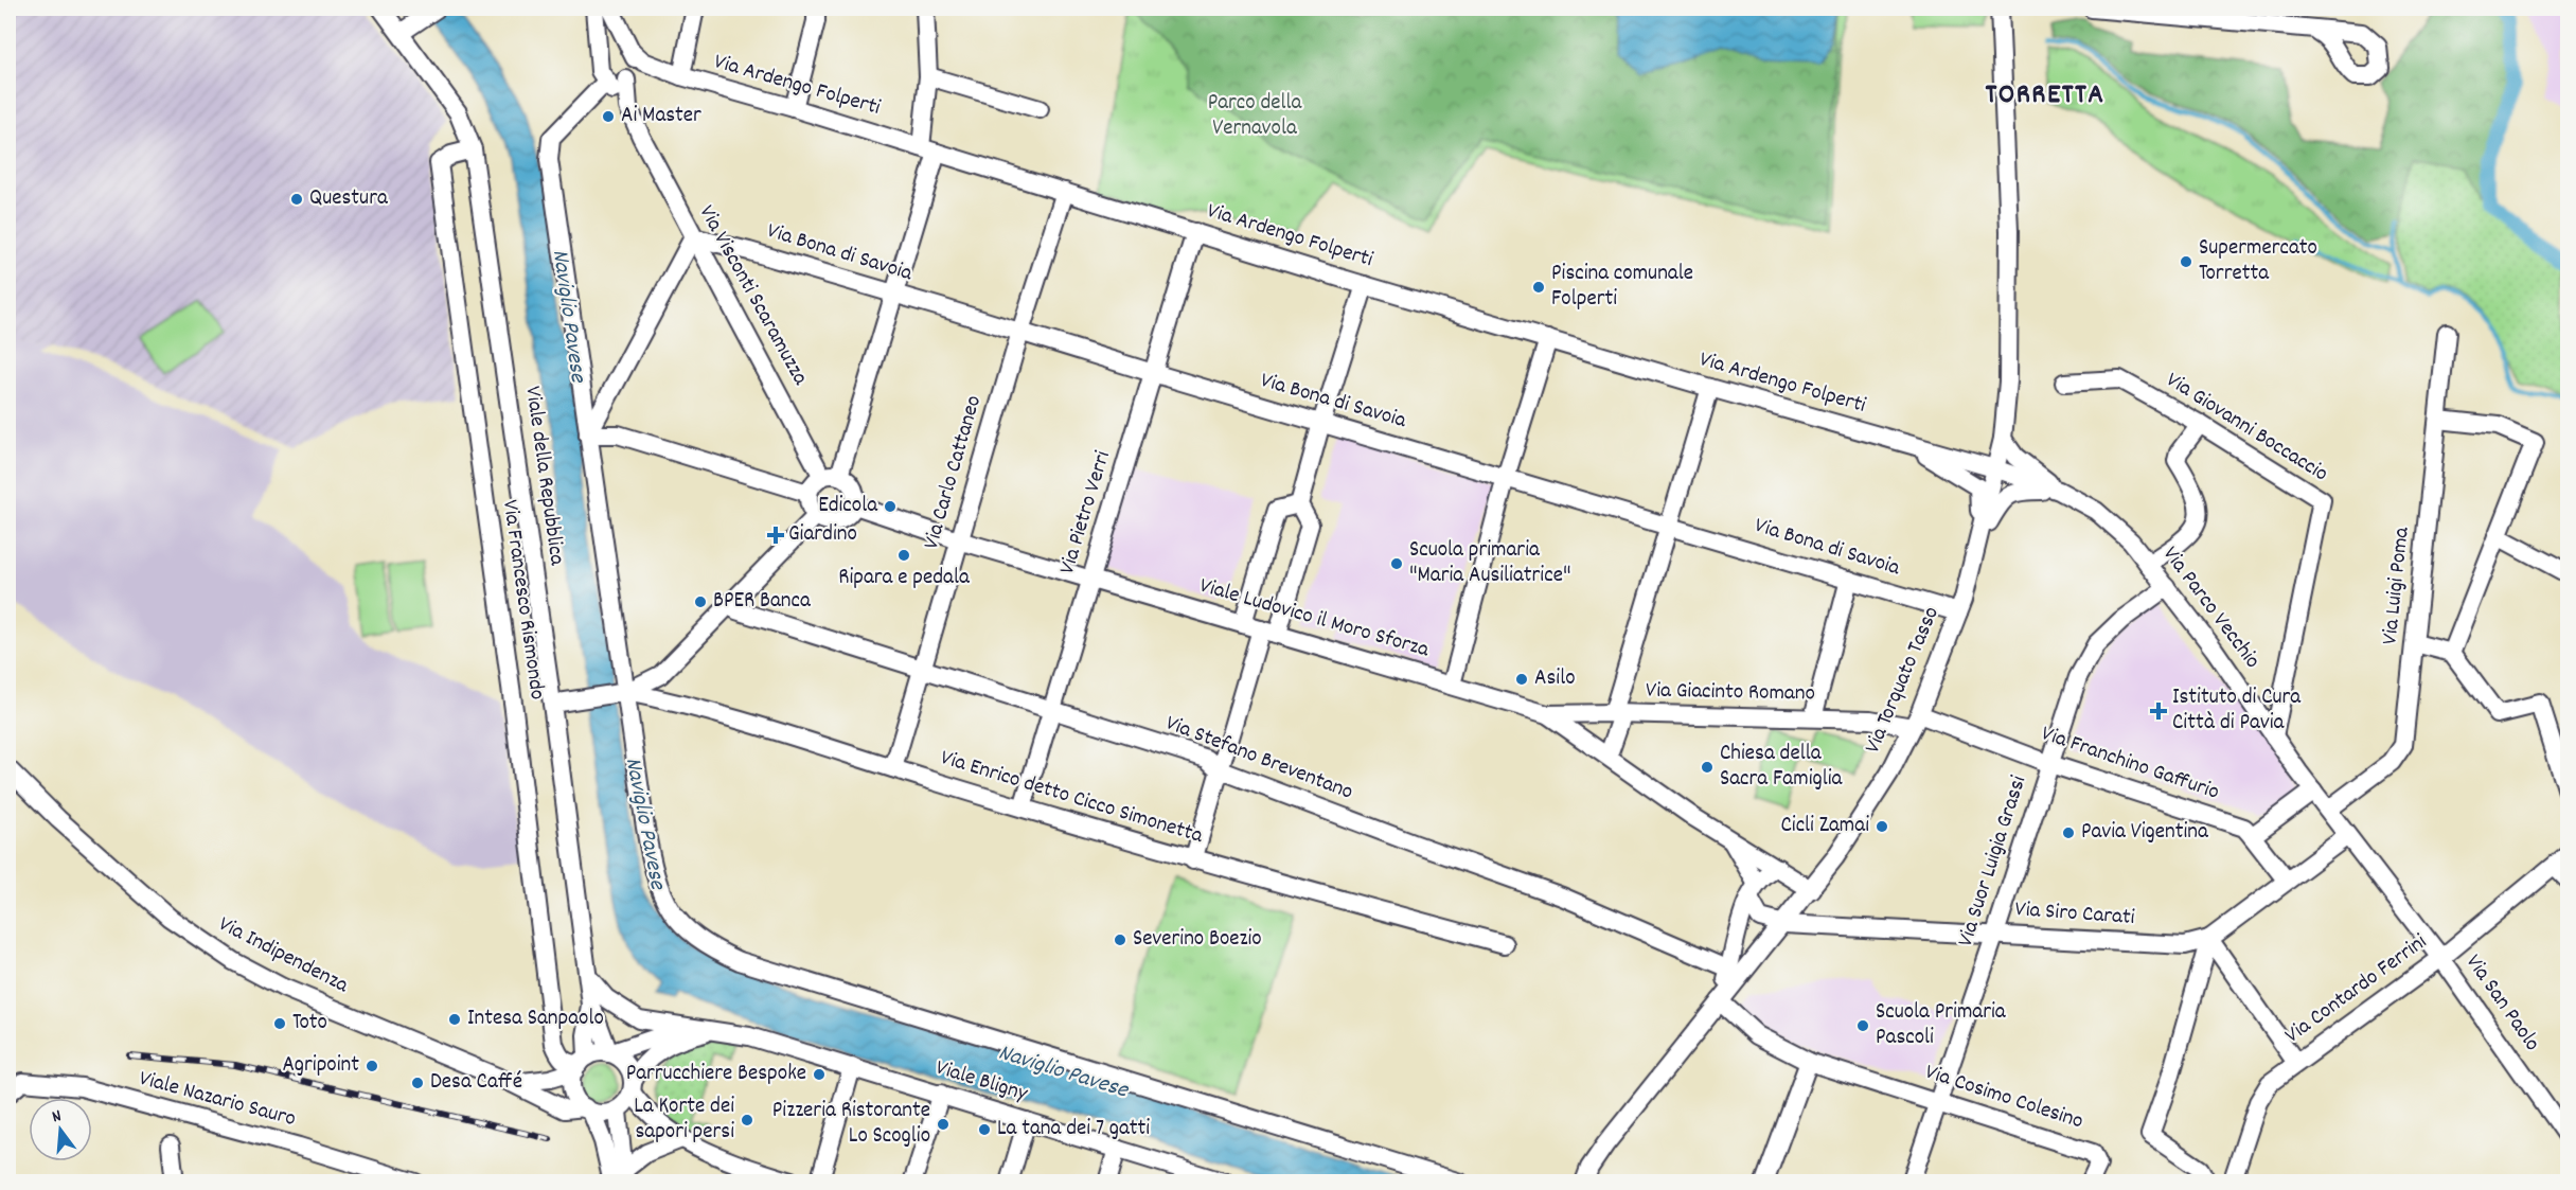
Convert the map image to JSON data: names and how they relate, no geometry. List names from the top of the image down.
{
  "streets": {
    "street": [
      "Via Ardengo Folperti",
      "Via Bona di Savoia",
      "Via Visconti Scaramuzza",
      "Via Giovanni Boccaccio",
      "Via Carlo Cattaneo",
      "Viale della Repubblica",
      "Via Pietro Verri",
      "Via Luigi Poma",
      "Via Francesco Rismondo",
      "Via Parco Vecchio",
      "Viale Ludovico il Moro Sforza",
      "Via Torquato Tasso",
      "Via Giacinto Romano",
      "Via Stefano Breventano",
      "Via Franchino Gaffurio",
      "Via Enrico detto Cicco Simonetta",
      "Via Suor Luigia Grassi",
      "Via Siro Carati",
      "Via Indipendenza",
      "Via Contardo Ferrini",
      "Via San Paolo",
      "Viale Bligny",
      "Via Cosimo Colesino",
      "Viale Nazario Sauro"
    ]
  },
  "crossings": [
    ["Via Ardengo Folperti", "Via Visconti Scaramuzza"],
    ["Via Ardengo Folperti", "Via Carlo Cattaneo"],
    ["Via Ardengo Folperti", "Via Pietro Verri"],
    ["Via Ardengo Folperti", "Via Parco Vecchio"],
    ["Via Ardengo Folperti", "Via Torquato Tasso"],
    ["Via Bona di Savoia", "Via Visconti Scaramuzza"],
    ["Via Bona di Savoia", "Via Carlo Cattaneo"],
    ["Via Bona di Savoia", "Via Pietro Verri"],
    ["Via Bona di Savoia", "Via Torquato Tasso"],
    ["Via Visconti Scaramuzza", "Viale Ludovico il Moro Sforza"],
    ["Via Giovanni Boccaccio", "Via Parco Vecchio"],
    ["Via Carlo Cattaneo", "Viale Ludovico il Moro Sforza"],
    ["Via Carlo Cattaneo", "Via Stefano Breventano"],
    ["Via Carlo Cattaneo", "Via Enrico detto Cicco Simonetta"],
    ["Viale della Repubblica", "Via Francesco Rismondo"],
    ["Viale della Repubblica", "Viale Bligny"],
    ["Via Pietro Verri", "Viale Ludovico il Moro Sforza"],
    ["Via Pietro Verri", "Via Stefano Breventano"],
    ["Via Pietro Verri", "Via Enrico detto Cicco Simonetta"],
    ["Via Luigi Poma", "Via Parco Vecchio"],
    ["Via Francesco Rismondo", "Via Indipendenza"],
    ["Via Francesco Rismondo", "Viale Bligny"],
    ["Via Parco Vecchio", "Via Torquato Tasso"],
    ["Via Parco Vecchio", "Via Suor Luigia Grassi"],
    ["Via Parco Vecchio", "Via Contardo Ferrini"],
    ["Via Parco Vecchio", "Via San Paolo"],
    ["Viale Ludovico il Moro Sforza", "Via Torquato Tasso"],
    ["Viale Ludovico il Moro Sforza", "Via Giacinto Romano"],
    ["Viale Ludovico il Moro Sforza", "Via Siro Carati"],
    ["Via Torquato Tasso", "Via Giacinto Romano"],
    ["Via Torquato Tasso", "Via Stefano Breventano"],
    ["Via Torquato Tasso", "Via Franchino Gaffurio"],
    ["Via Torquato Tasso", "Via Siro Carati"],
    ["Via Torquato Tasso", "Via Cosimo Colesino"],
    ["Via Giacinto Romano", "Via Franchino Gaffurio"],
    ["Via Franchino Gaffurio", "Via Suor Luigia Grassi"],
    ["Via Suor Luigia Grassi", "Via Siro Carati"],
    ["Via Suor Luigia Grassi", "Via Cosimo Colesino"],
    ["Via Indipendenza", "Viale Bligny"],
    ["Via Contardo Ferrini", "Via San Paolo"]
  ],
  "districts": ["TORRETTA"],
  "water": ["Naviglio Pavese"],
  "parks": ["Parco della Vernavola"],
  "places": {
    "other": [
      "Ai Master",
      "Questura",
      "Supermercato Torretta",
      "Piscina comunale Folperti",
      "Edicola",
      "Ripara e pedala",
      "Scuola primaria \"Maria Ausiliatrice\"",
      "BPER Banca",
      "Asilo",
      "Chiesa della Sacra Famiglia",
      "Cicli Zamai",
      "Pavia Vigentina",
      "Severino Boezio",
      "Intesa Sanpaolo",
      "Toto",
      "Scuola Primaria Pascoli",
      "Agripoint",
      "Parrucchiere Bespoke",
      "Desa Caffé",
      "La Korte dei sapori persi",
      "Pizzeria Ristorante Lo Scoglio",
      "La tana dei 7 gatti"
    ],
    "health": ["Giardino", "Istituto di Cura Città di Pavia"]
  },
  "north": "top"
}
